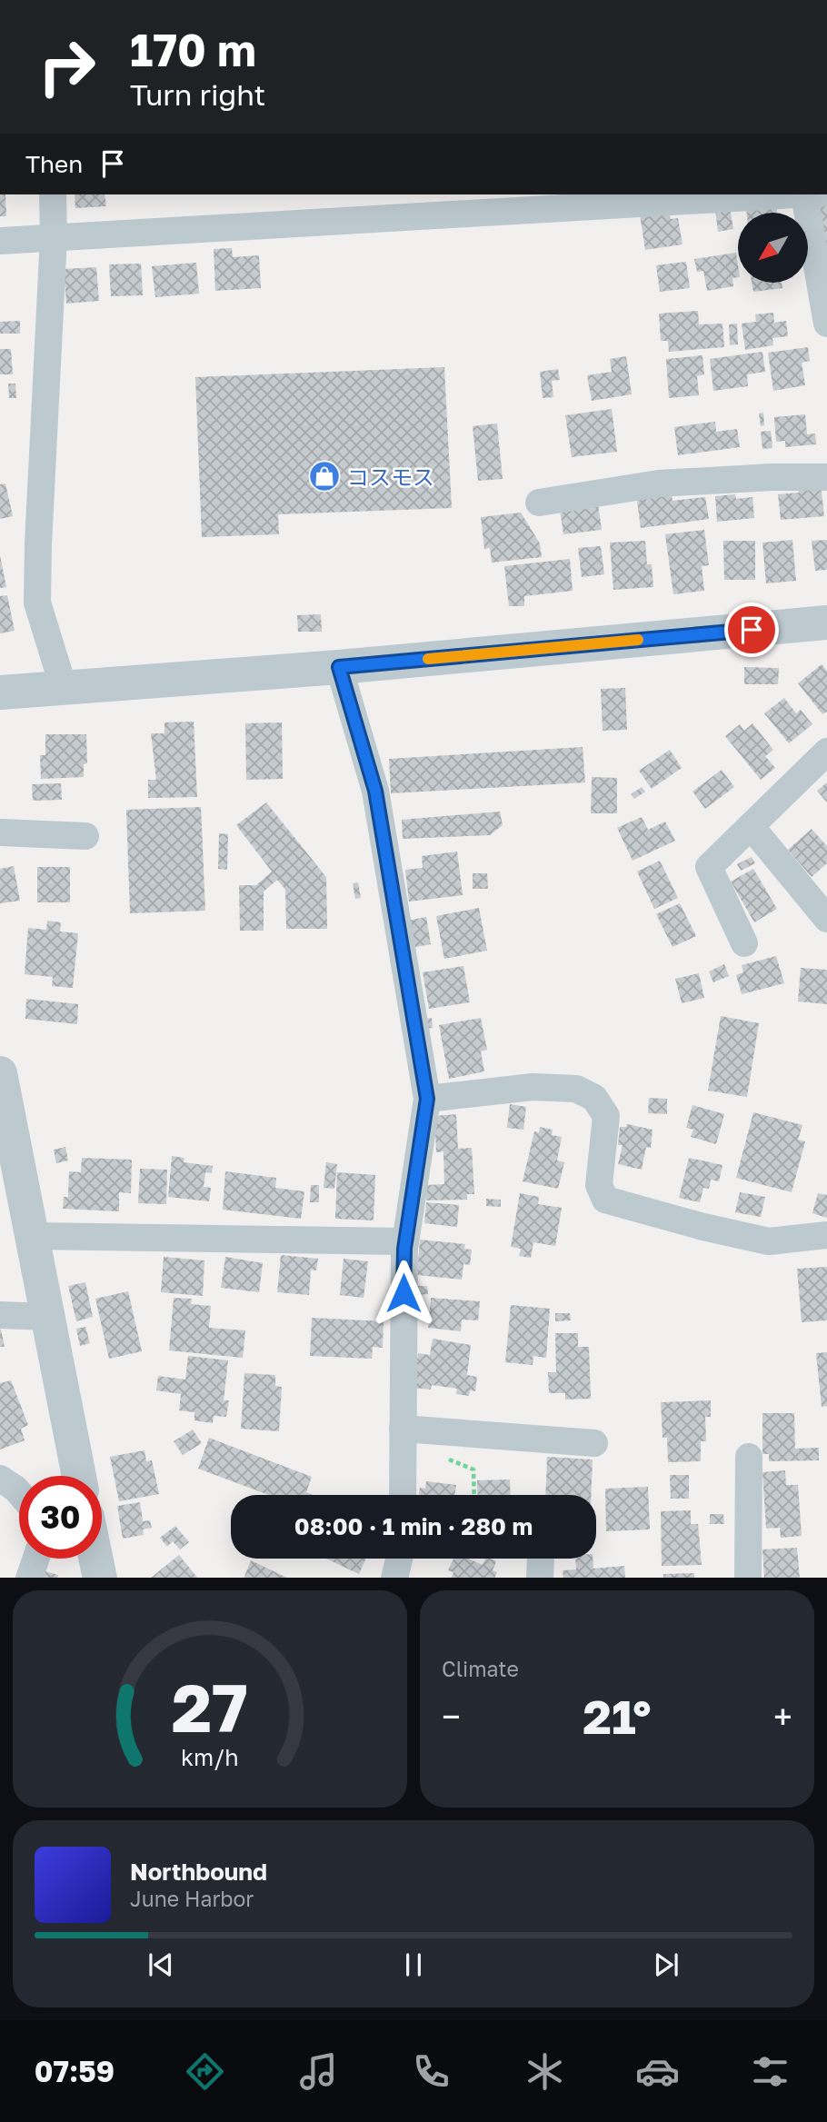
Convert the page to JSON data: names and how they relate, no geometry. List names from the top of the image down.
{
  "places": {
    "shop": ["コスモス"]
  },
  "north": "bottom left",
  "page": {
    "turn": ["170 m", "Turn right"],
    "then": "Then",
    "limit": "30",
    "trip": "08:00 · 1 min · 280 m",
    "tile": "Climate",
    "heat": ["−", "21°", "+"],
    "song": ["Northbound", "June Harbor"],
    "tabs": "07:59",
    "gauge": ["27", "km/h"]
  }
}
